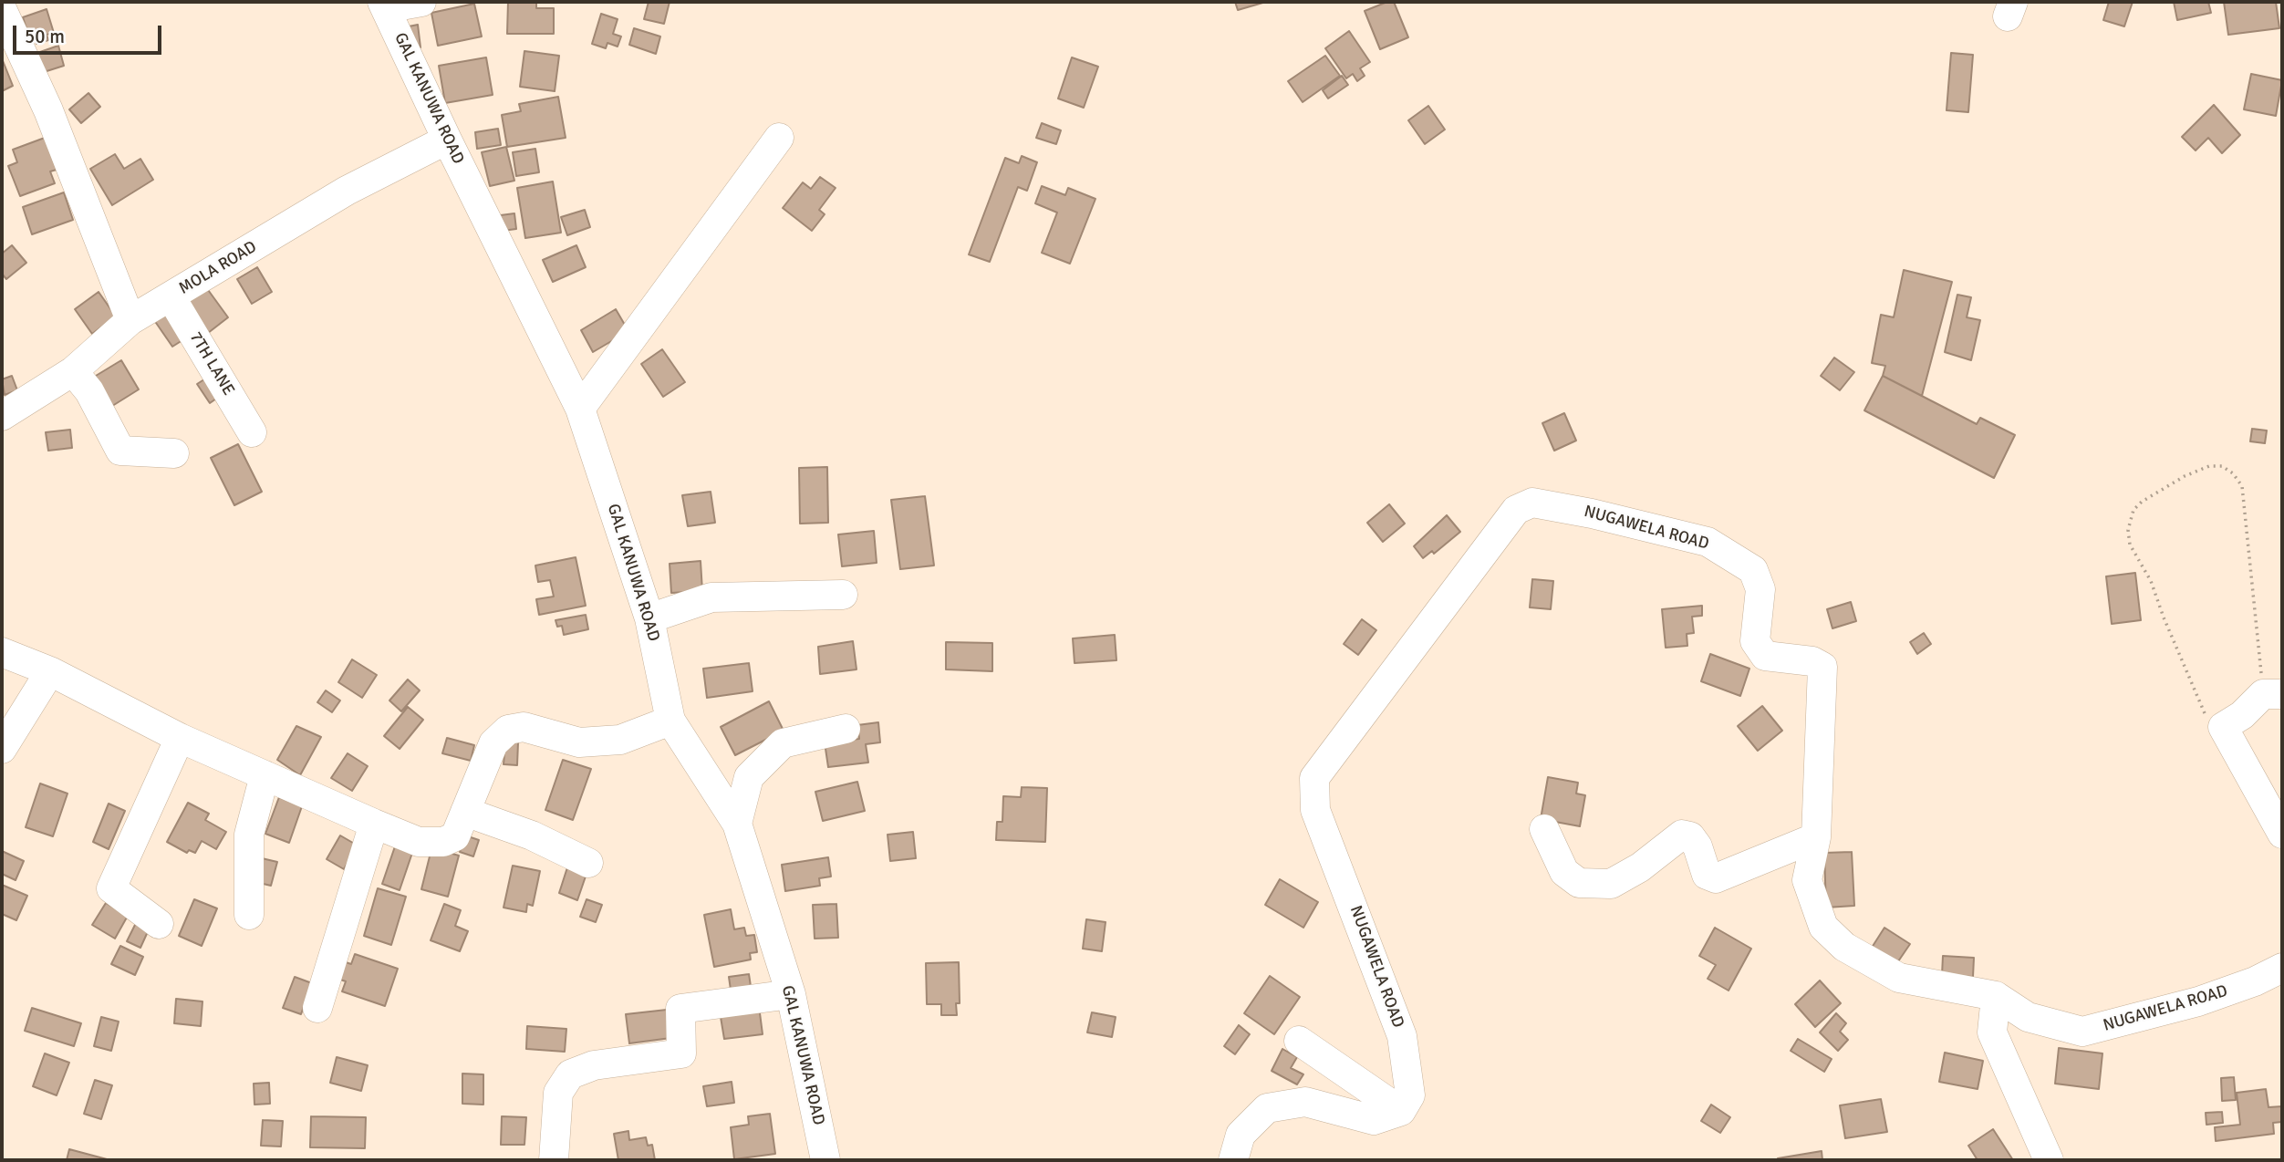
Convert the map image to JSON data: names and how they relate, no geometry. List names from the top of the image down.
{
  "streets": {
    "street": [
      "GAL KANUWA ROAD",
      "MOLA ROAD",
      "7TH LANE",
      "NUGAWELA ROAD"
    ]
  },
  "crossings": [
    ["GAL KANUWA ROAD", "MOLA ROAD"],
    ["MOLA ROAD", "7TH LANE"]
  ],
  "scale_bar": "50 m"
}
